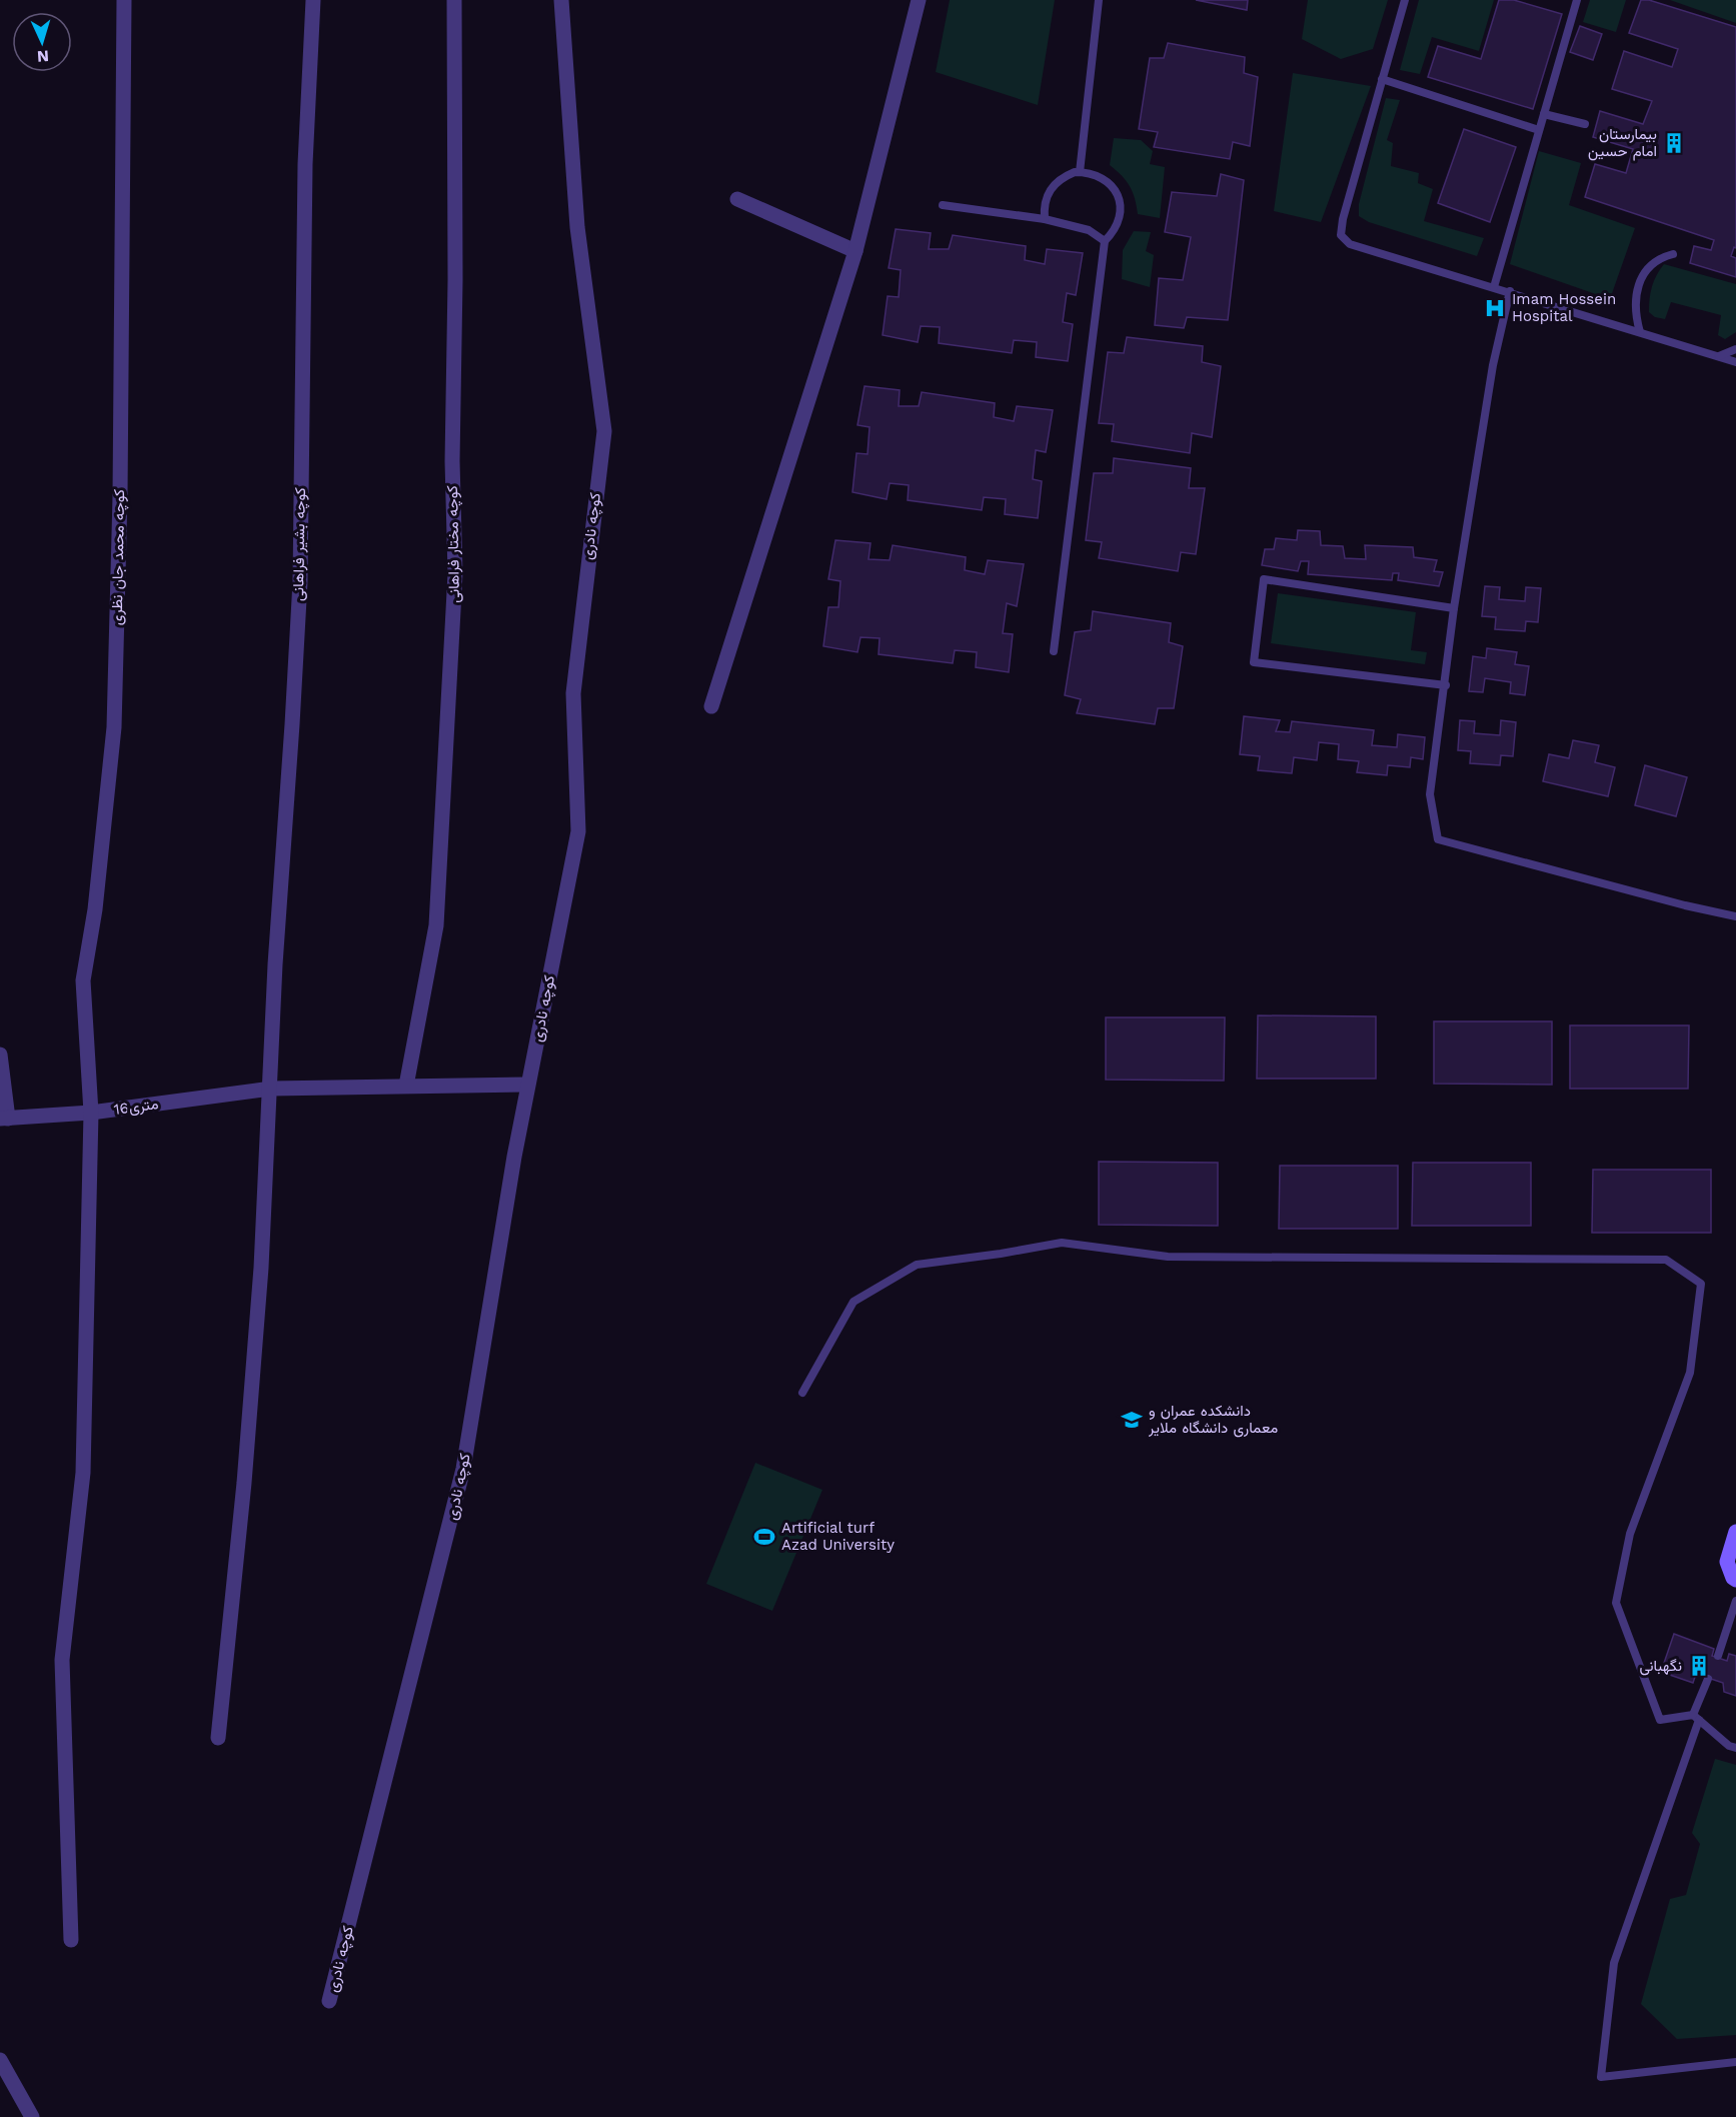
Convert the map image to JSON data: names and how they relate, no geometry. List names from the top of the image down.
{
  "streets": {
    "street": [
      "کوچه نادری",
      "کوچه بشیر فراهانی",
      "کوچه مختار فراهانی",
      "کوچه محمد جان نظری",
      "16متری"
    ]
  },
  "crossings": [
    ["کوچه نادری", "16متری"],
    ["کوچه بشیر فراهانی", "16متری"],
    ["کوچه مختار فراهانی", "16متری"],
    ["کوچه محمد جان نظری", "16متری"]
  ],
  "places": {
    "building": ["بیمارستان امام حسین", "نگهبانی"],
    "hospital": ["Imam Hossein Hospital"],
    "school or university": ["دانشکده عمران و معماری دانشگاه ملایر"],
    "sports": ["Artificial turf Azad University"]
  },
  "north": "bottom"
}
